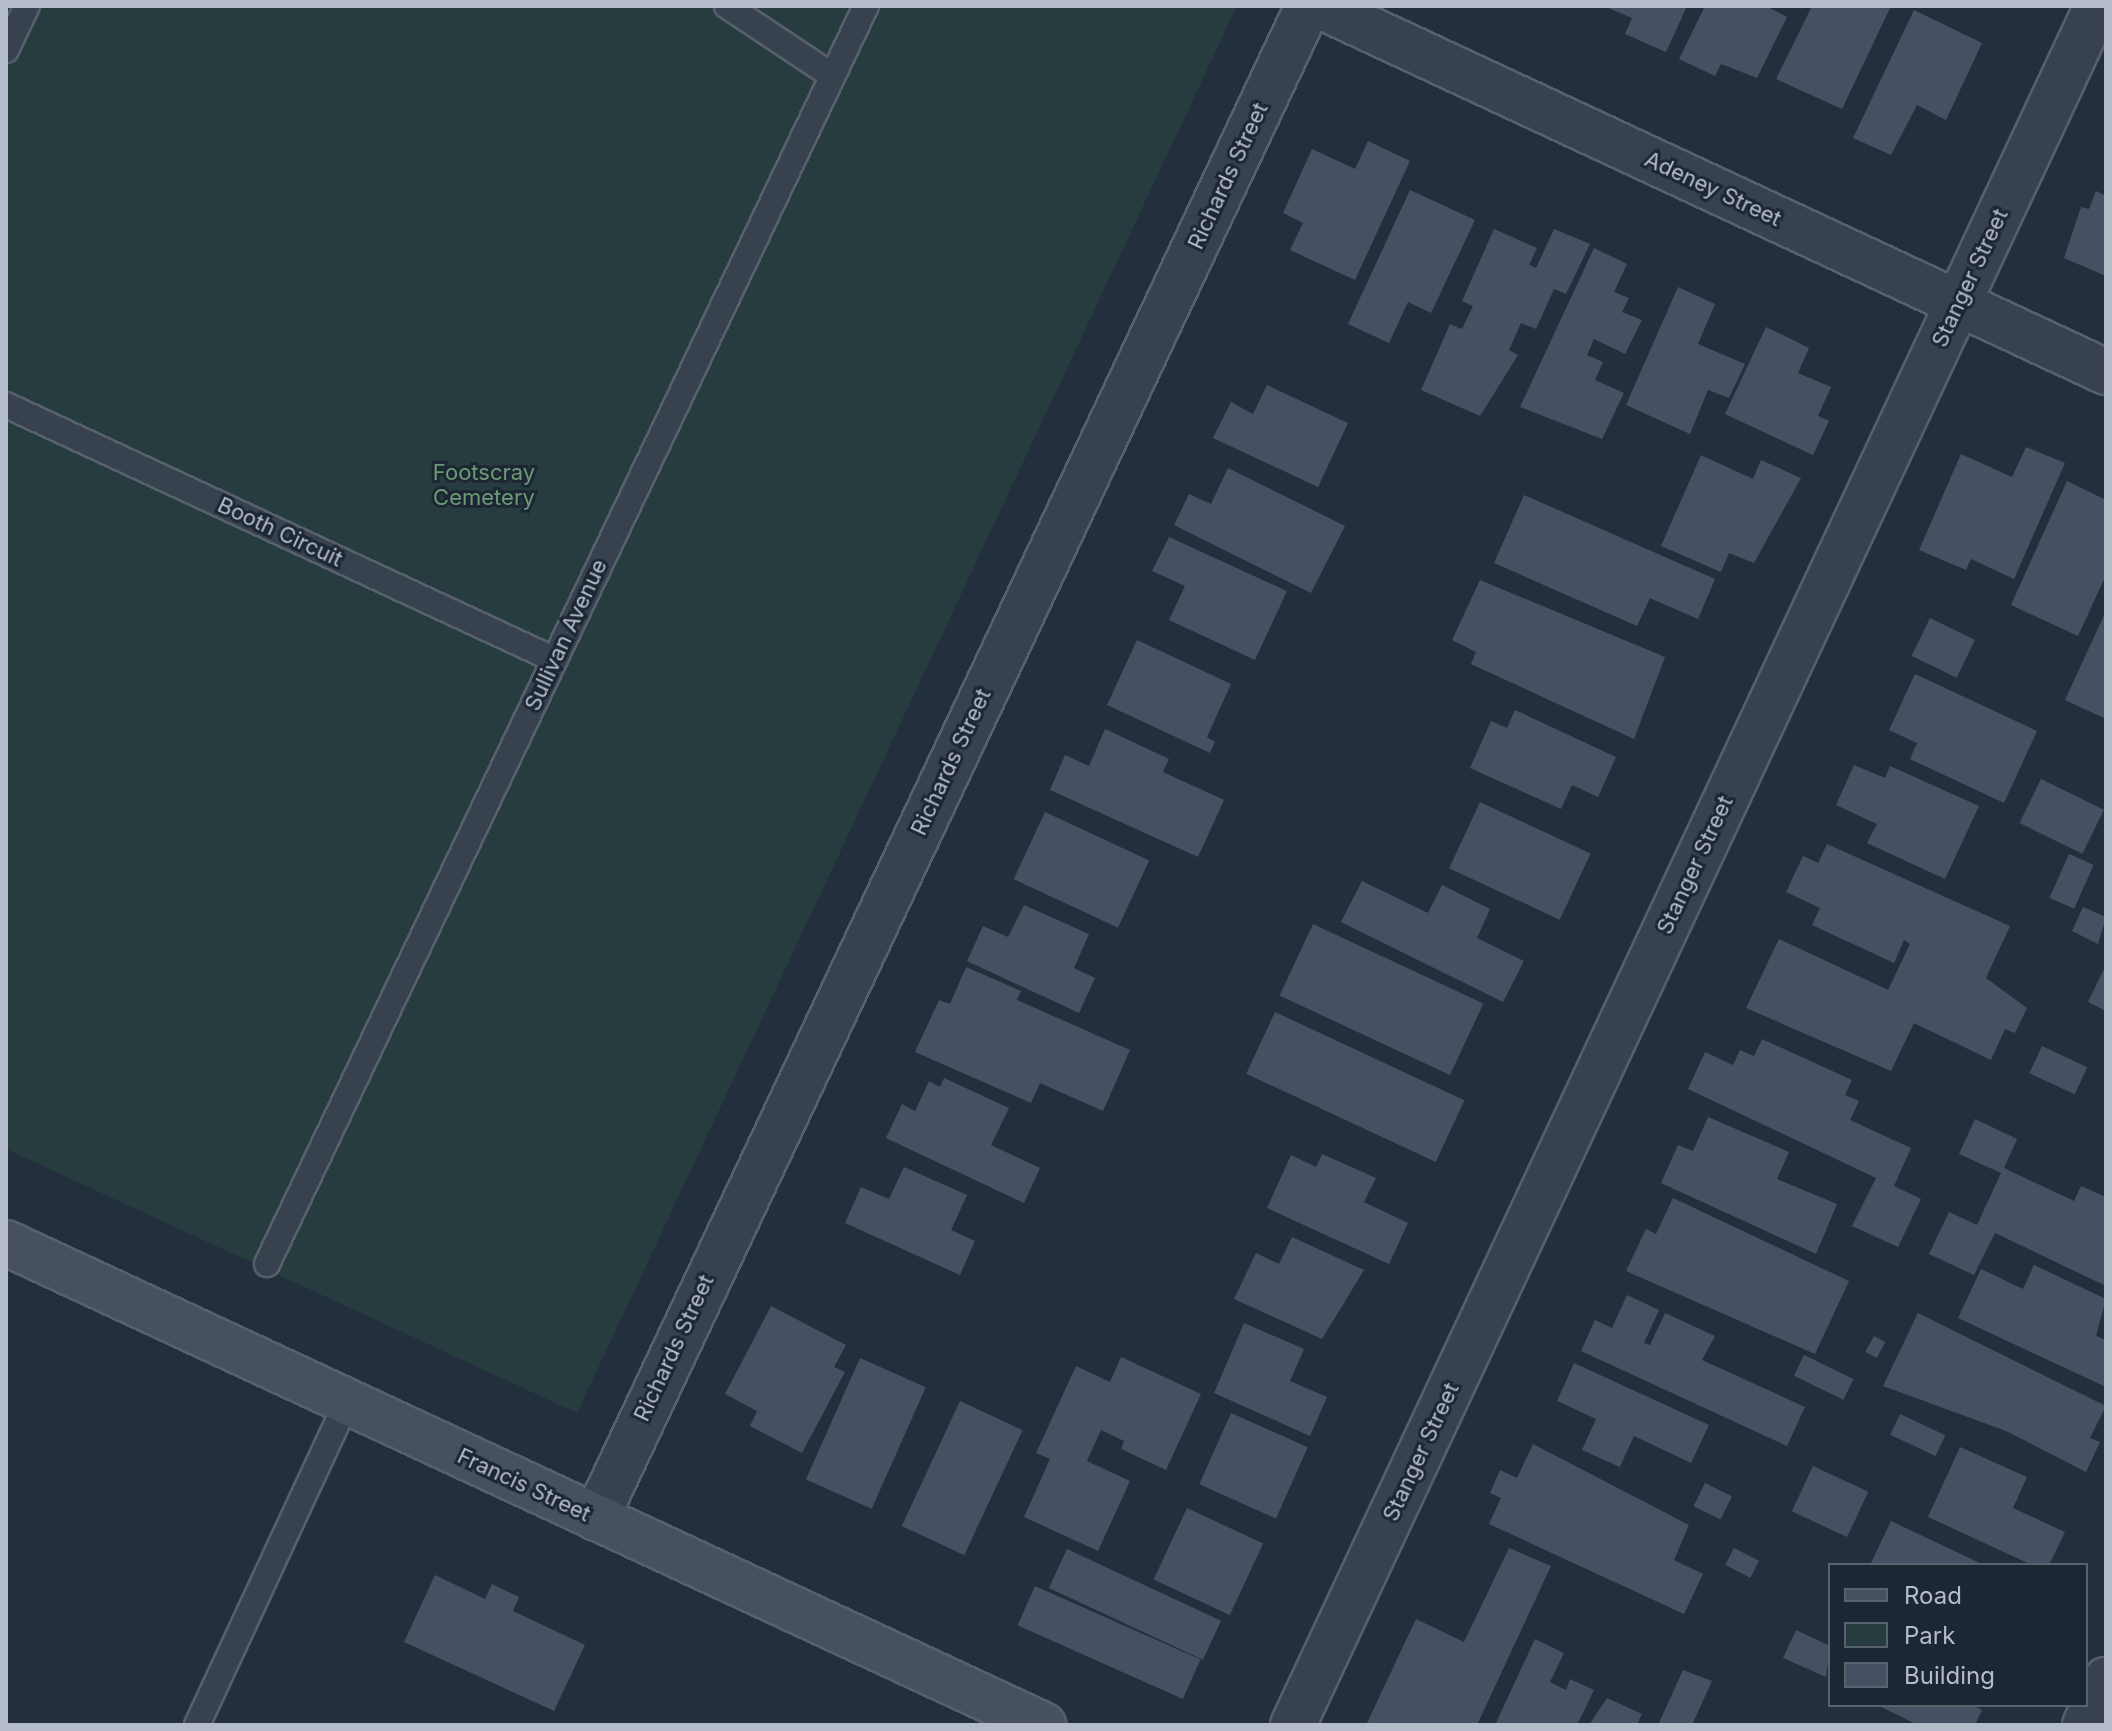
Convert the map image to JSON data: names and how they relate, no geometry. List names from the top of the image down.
{
  "streets": {
    "main road": ["Francis Street"],
    "street": ["Richards Street", "Adeney Street", "Stanger Street"],
    "lane": ["Booth Circuit", "Sullivan Avenue"]
  },
  "crossings": [
    ["Richards Street", "Francis Street"],
    ["Adeney Street", "Stanger Street"],
    ["Booth Circuit", "Sullivan Avenue"]
  ],
  "parks": ["Footscray Cemetery"],
  "legend": ["Road", "Park", "Building"]
}
